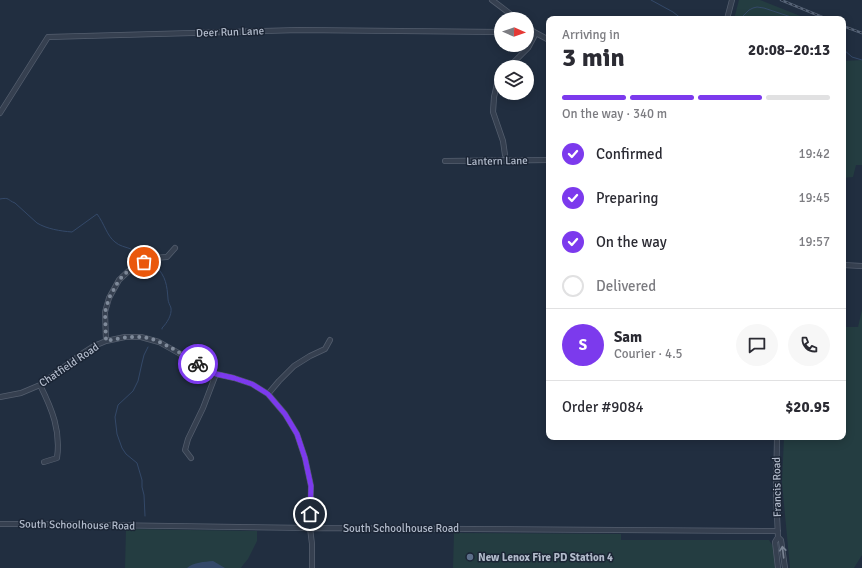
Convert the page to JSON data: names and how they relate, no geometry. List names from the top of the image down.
{
  "streets": {
    "street": [
      "Deer Run Lane",
      "Lantern Lane",
      "Chatfield Road",
      "Francis Road",
      "South Schoolhouse Road"
    ]
  },
  "crossings": [
    ["Chatfield Road", "South Schoolhouse Road"],
    ["Francis Road", "South Schoolhouse Road"]
  ],
  "places": ["New Lenox Fire PD Station 4"],
  "north": "right",
  "page": {
    "heading": ["3 min", "Arriving in", "20:08–20:13"],
    "panel": [
      "Sam",
      "Courier · 4.5",
      "Order #9084",
      "$20.95"
    ],
    "bar": "On the way · 340 m",
    "list": [
      ["Confirmed", "19:42"],
      ["Preparing", "19:45"],
      ["On the way", "19:57"],
      "Delivered"
    ],
    "round": "S"
  }
}
